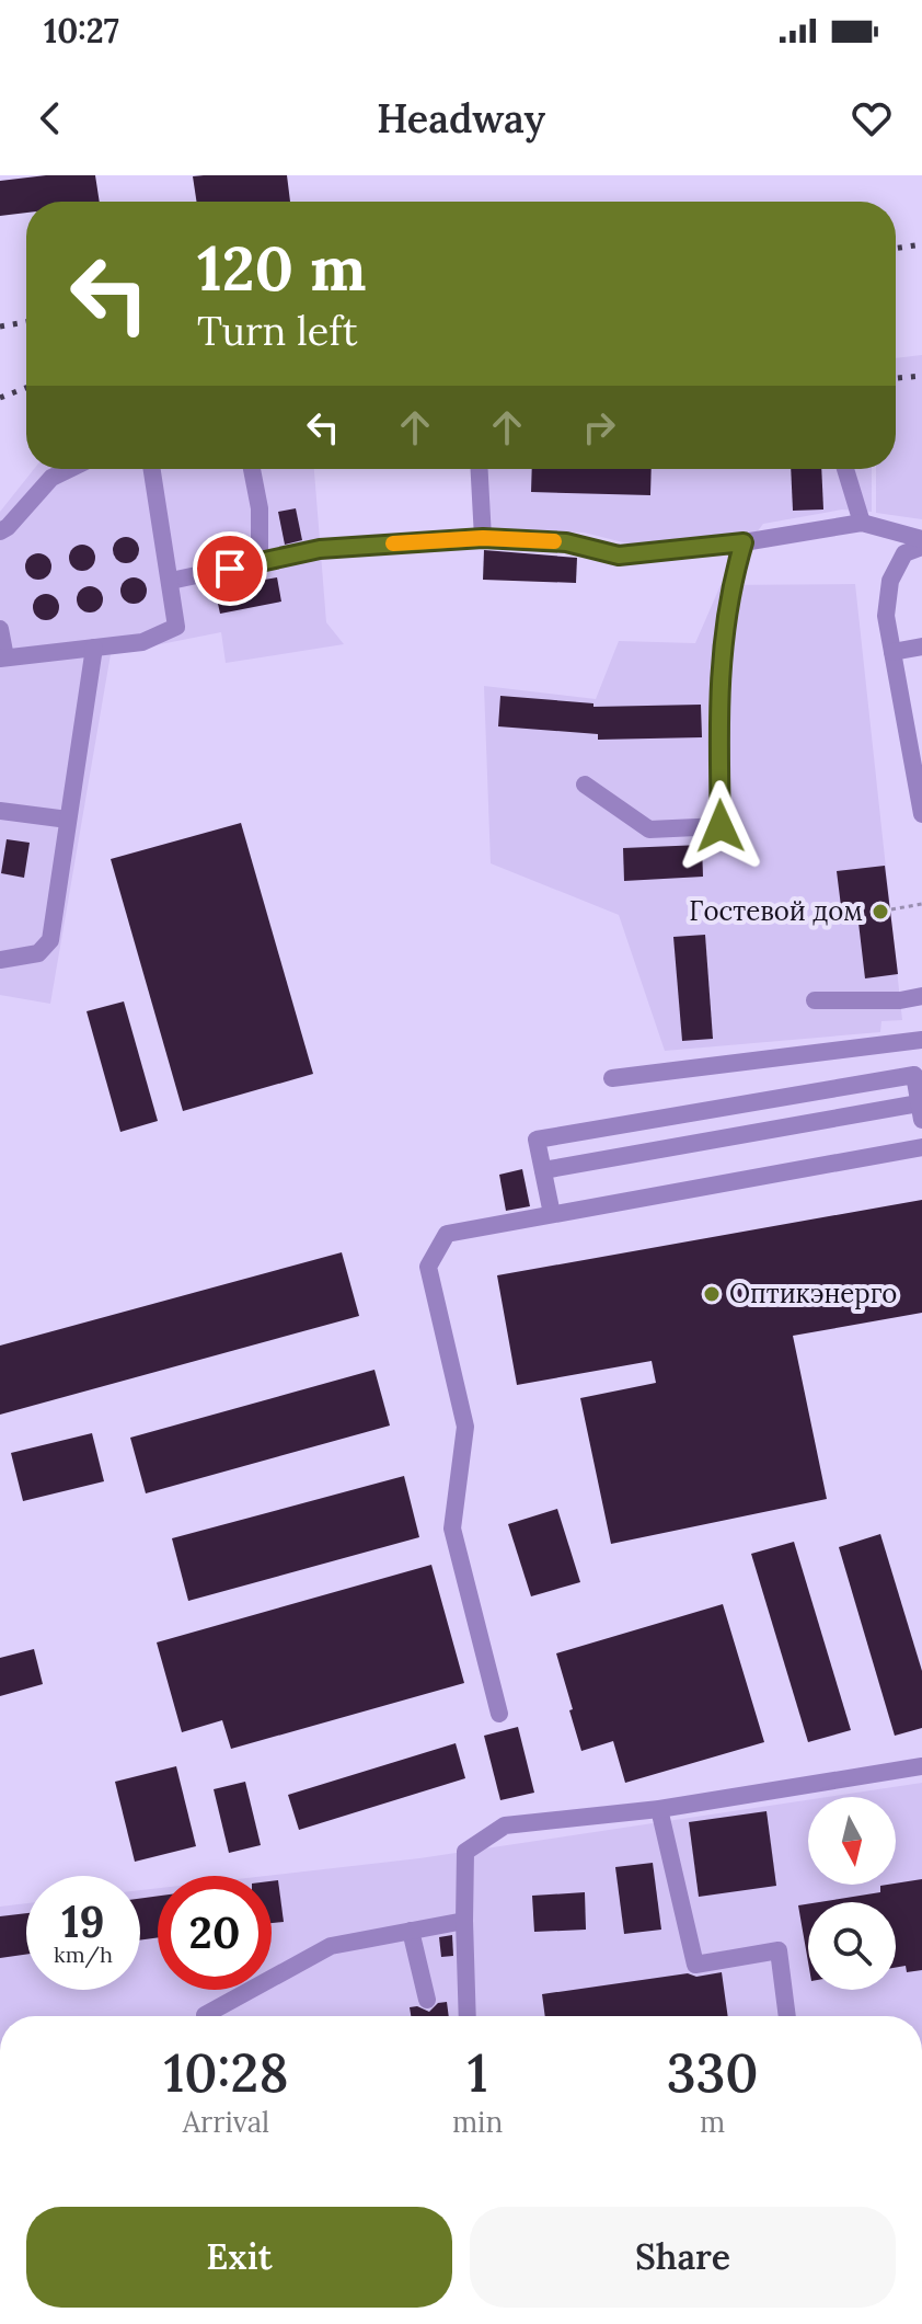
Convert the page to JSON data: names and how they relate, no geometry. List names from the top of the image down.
{
  "places": ["Гостевой дом", "Оптикэнерго"],
  "north": "bottom",
  "page": {
    "status": "10:27",
    "header": "Headway",
    "turn": ["120 m", "Turn left"],
    "speed": "19 km/h",
    "limit": "20",
    "eta": [
      "10:28",
      "Arrival",
      "1",
      "min",
      "330",
      "m"
    ],
    "buttons": ["Exit", "Share"]
  }
}
